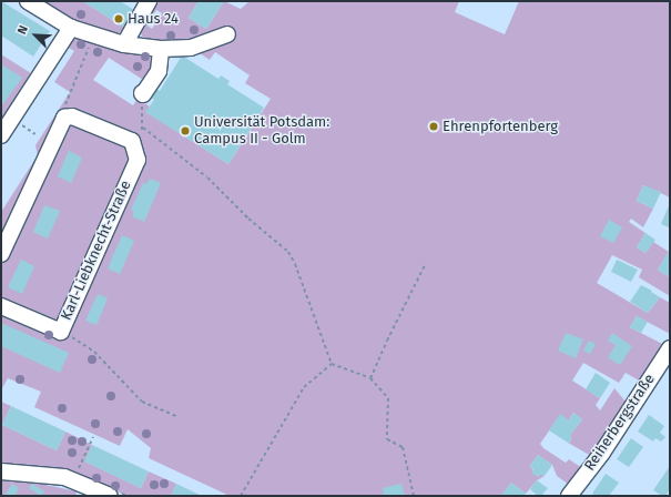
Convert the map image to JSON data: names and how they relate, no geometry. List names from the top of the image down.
{
  "streets": {
    "street": ["Karl-Liebknecht-Straße", "Reiherbergstraße"]
  },
  "places": ["Haus 24", "Ehrenpfortenberg", "Universität Potsdam: Campus II - Golm"],
  "north": "top left"
}
